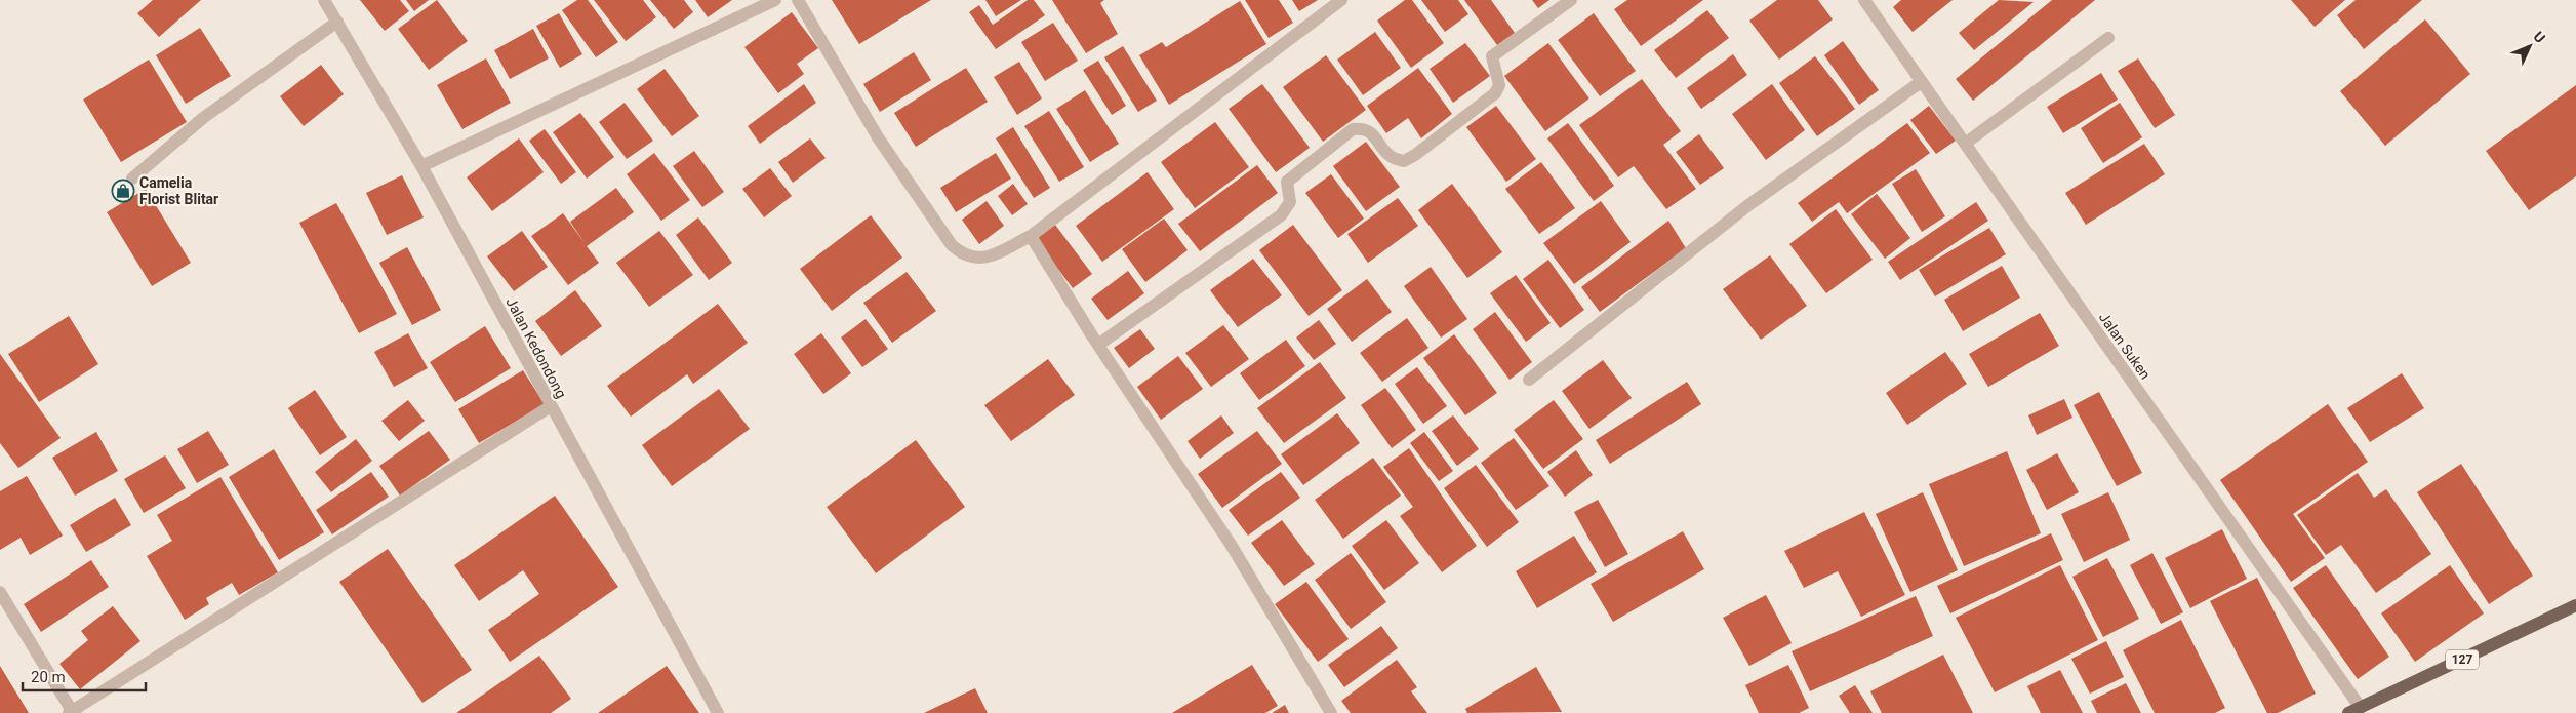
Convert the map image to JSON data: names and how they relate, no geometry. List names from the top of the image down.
{
  "streets": {
    "main road": ["127"],
    "street": ["Jalan Suken", "Jalan Kedondong"]
  },
  "crossings": [
    ["Jalan Suken", "127"]
  ],
  "places": {
    "shop": ["Camelia Florist Blitar"]
  },
  "scale_bar": "20 m",
  "north": "top right"
}
